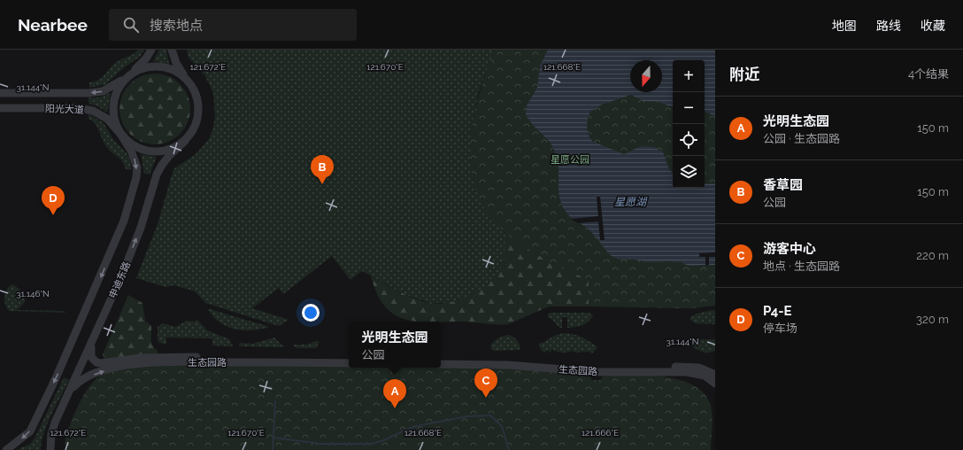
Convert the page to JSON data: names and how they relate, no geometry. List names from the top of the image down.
{
  "streets": {
    "street": ["阳光大道", "申迪东路", "生态园路"]
  },
  "crossings": [
    ["阳光大道", "申迪东路"],
    ["申迪东路", "生态园路"]
  ],
  "one_way": ["阳光大道"],
  "water": ["星愿湖"],
  "parks": ["星愿公园"],
  "north": "bottom",
  "page": {
    "header": "Nearbee",
    "search": "搜索地点",
    "nav": ["地图", "路线", "收藏"],
    "heading": ["附近", "4个结果"],
    "map_buttons": ["+", "−"],
    "list": [
      {
        "mark": "A",
        "name": "光明生态园",
        "note": "公园 · 生态园路",
        "value": "150 m"
      },
      {
        "mark": "B",
        "name": "香草园",
        "note": "公园",
        "value": "150 m"
      },
      {
        "mark": "C",
        "name": "游客中心",
        "note": "地点 · 生态园路",
        "value": "220 m"
      },
      {
        "mark": "D",
        "name": "P4-E",
        "note": "停车场",
        "value": "320 m"
      }
    ],
    "pins": [
      "B",
      "D",
      "C",
      "A"
    ],
    "popup": ["光明生态园", "公园"]
  },
  "coordinates": [
    "121.672°E",
    "121.670°E",
    "121.668°E",
    "31.144°N",
    "31.146°N",
    "121.666°E"
  ]
}
